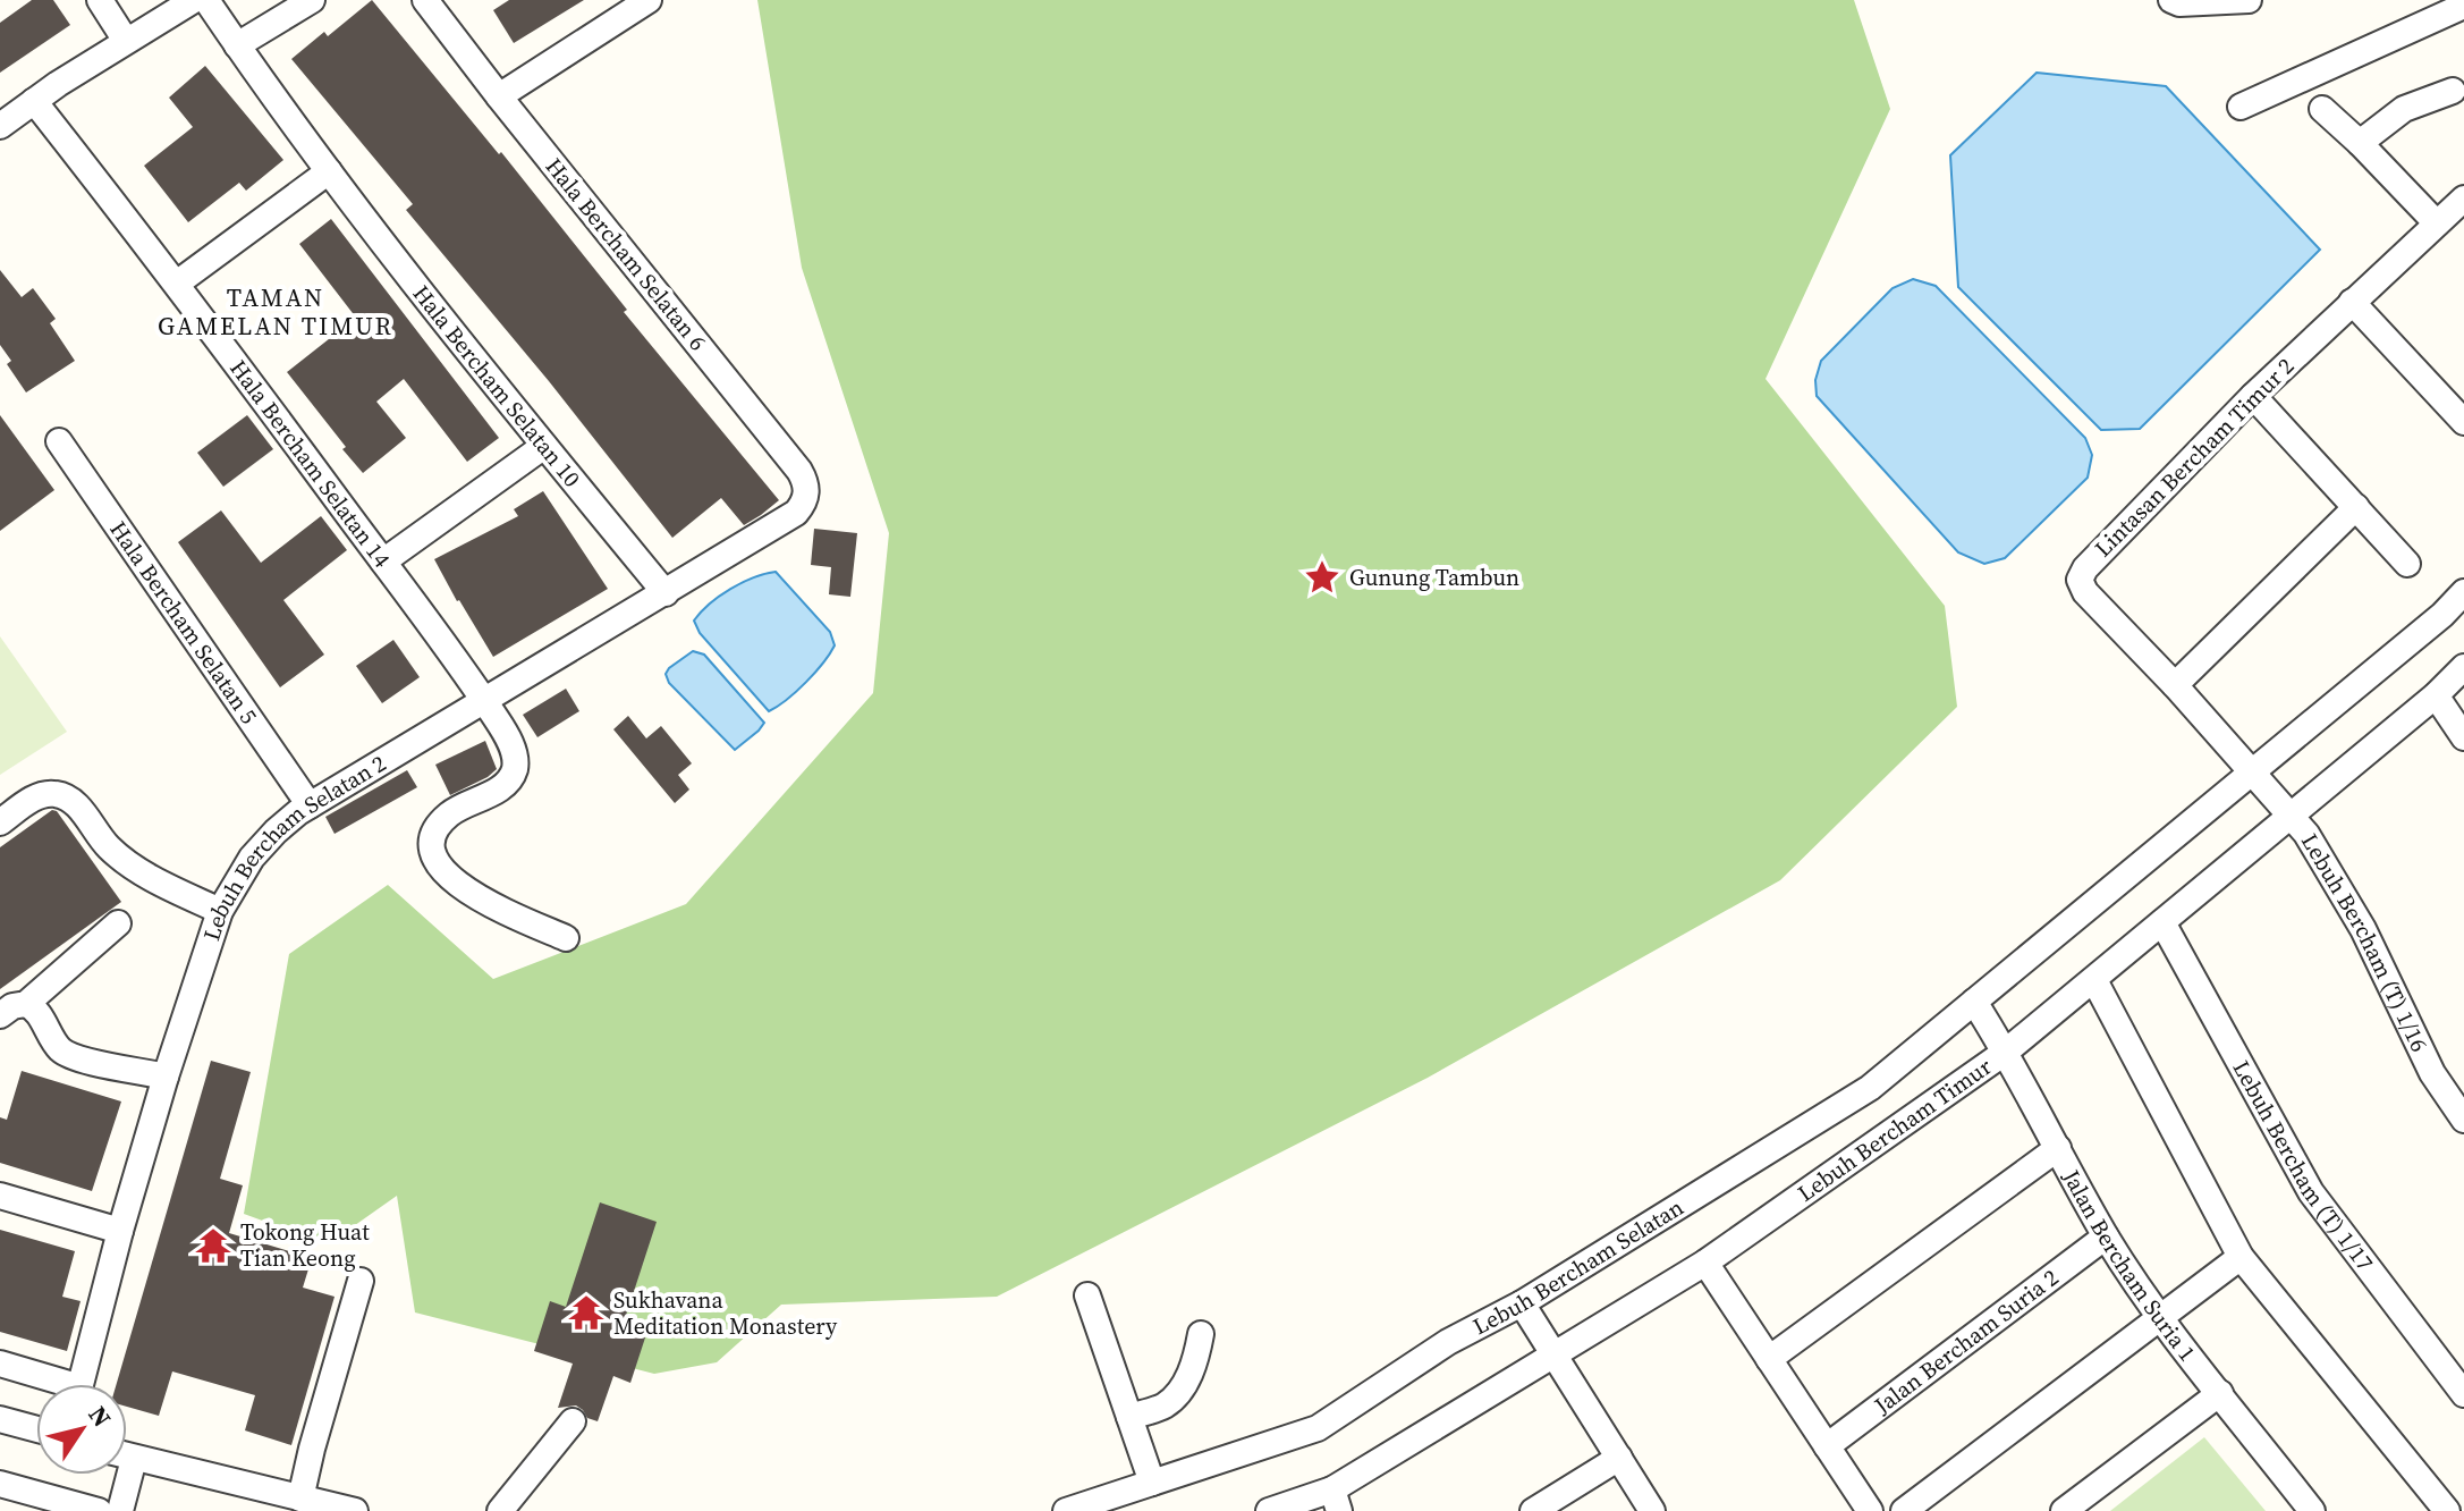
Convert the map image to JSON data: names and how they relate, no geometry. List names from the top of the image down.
{
  "streets": {
    "street": [
      "Hala Bercham Selatan 6",
      "Hala Bercham Selatan 10",
      "Lintasan Bercham Timur 2",
      "Hala Bercham Selatan 14",
      "Hala Bercham Selatan 5",
      "Lebuh Bercham Selatan 2",
      "Lebuh Bercham (T) 1/16",
      "Lebuh Bercham Timur",
      "Lebuh Bercham (T) 1/17",
      "Jalan Bercham Suria 1",
      "Lebuh Bercham Selatan",
      "Jalan Bercham Suria 2"
    ]
  },
  "crossings": [
    ["Hala Bercham Selatan 6", "Lebuh Bercham Selatan 2"],
    ["Hala Bercham Selatan 10", "Lebuh Bercham Selatan 2"],
    ["Lintasan Bercham Timur 2", "Lebuh Bercham (T) 1/16"],
    ["Lintasan Bercham Timur 2", "Lebuh Bercham Selatan"],
    ["Hala Bercham Selatan 14", "Lebuh Bercham Selatan 2"],
    ["Hala Bercham Selatan 5", "Lebuh Bercham Selatan 2"],
    ["Lebuh Bercham (T) 1/16", "Lebuh Bercham Timur"],
    ["Lebuh Bercham (T) 1/16", "Lebuh Bercham Selatan"],
    ["Lebuh Bercham Timur", "Lebuh Bercham (T) 1/17"],
    ["Lebuh Bercham Timur", "Jalan Bercham Suria 1"],
    ["Jalan Bercham Suria 1", "Lebuh Bercham Selatan"],
    ["Jalan Bercham Suria 1", "Jalan Bercham Suria 2"]
  ],
  "districts": ["TAMAN GAMELAN TIMUR"],
  "places": {
    "place": ["Gunung Tambun"],
    "temple": ["Tokong Huat Tian Keong", "Sukhavana Meditation Monastery"]
  },
  "north": "top right"
}
